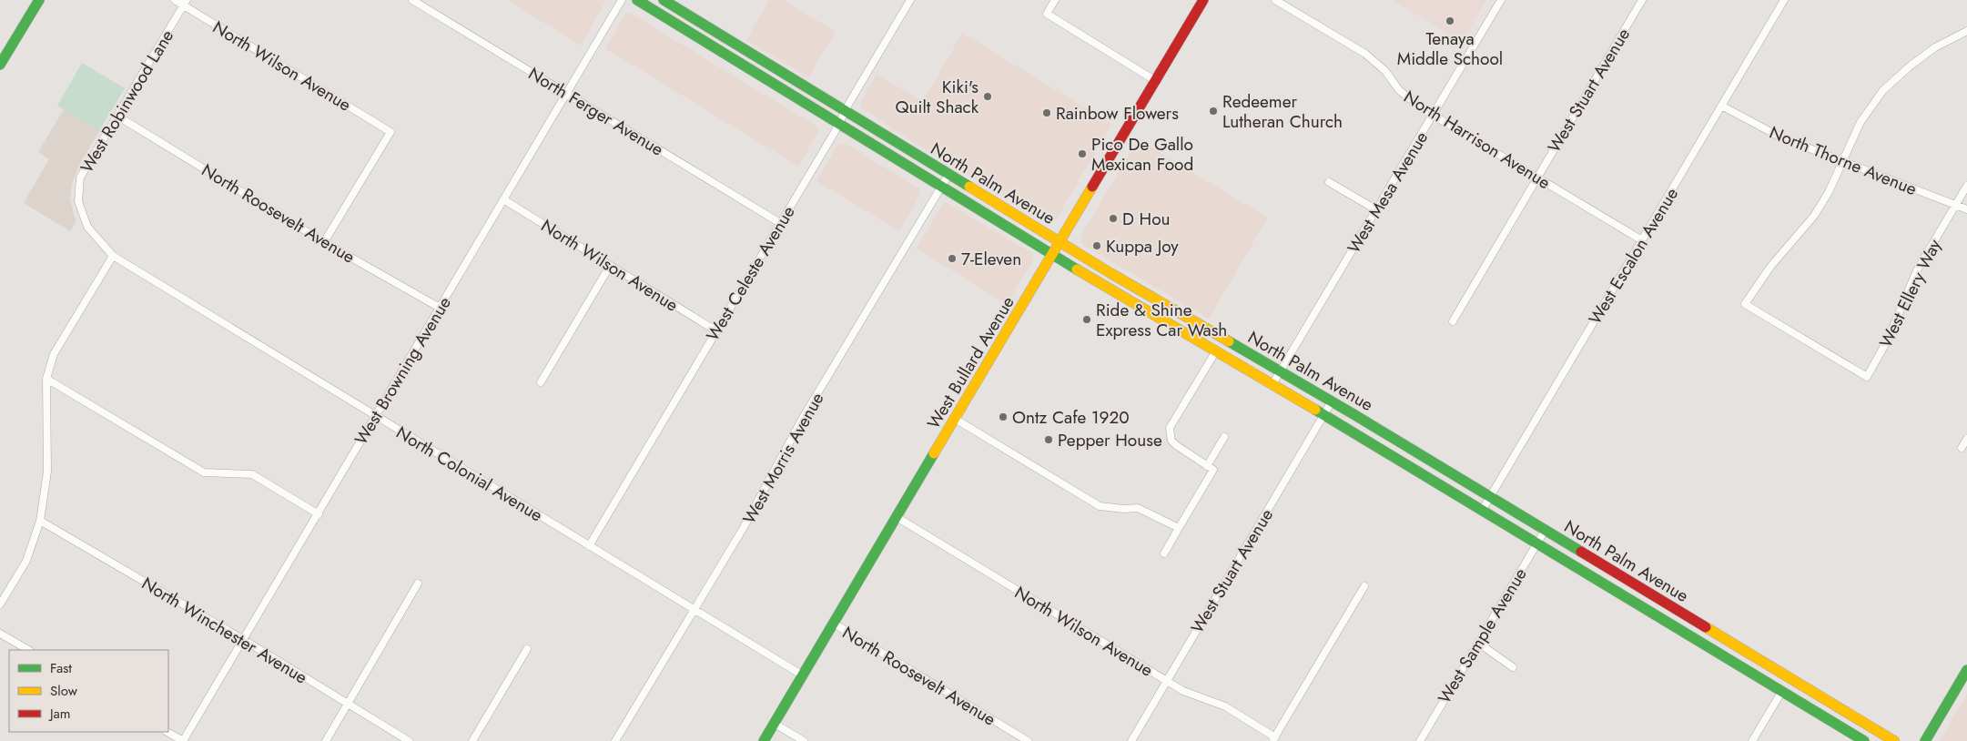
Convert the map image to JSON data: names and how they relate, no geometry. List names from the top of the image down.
{
  "streets": {
    "main road": ["North Palm Avenue", "West Bullard Avenue"],
    "street": [
      "North Wilson Avenue",
      "West Stuart Avenue",
      "West Robinwood Lane",
      "North Ferger Avenue",
      "North Harrison Avenue",
      "North Thorne Avenue",
      "West Mesa Avenue",
      "North Roosevelt Avenue",
      "West Escalon Avenue",
      "West Celeste Avenue",
      "West Ellery Way",
      "West Browning Avenue",
      "West Morris Avenue",
      "North Colonial Avenue",
      "North Winchester Avenue",
      "West Sample Avenue"
    ]
  },
  "crossings": [
    ["North Wilson Avenue", "West Stuart Avenue"],
    ["North Wilson Avenue", "West Robinwood Lane"],
    ["North Wilson Avenue", "North Roosevelt Avenue"],
    ["North Wilson Avenue", "West Celeste Avenue"],
    ["North Wilson Avenue", "West Bullard Avenue"],
    ["North Wilson Avenue", "West Browning Avenue"],
    ["West Stuart Avenue", "North Harrison Avenue"],
    ["West Stuart Avenue", "North Palm Avenue"],
    ["West Robinwood Lane", "North Roosevelt Avenue"],
    ["West Robinwood Lane", "North Colonial Avenue"],
    ["North Ferger Avenue", "West Celeste Avenue"],
    ["North Ferger Avenue", "West Browning Avenue"],
    ["North Harrison Avenue", "West Mesa Avenue"],
    ["North Harrison Avenue", "West Escalon Avenue"],
    ["North Thorne Avenue", "West Escalon Avenue"],
    ["North Thorne Avenue", "West Ellery Way"],
    ["North Palm Avenue", "West Mesa Avenue"],
    ["North Palm Avenue", "West Escalon Avenue"],
    ["North Palm Avenue", "West Celeste Avenue"],
    ["North Palm Avenue", "West Bullard Avenue"],
    ["North Palm Avenue", "West Morris Avenue"],
    ["North Palm Avenue", "West Sample Avenue"],
    ["North Roosevelt Avenue", "West Bullard Avenue"],
    ["North Roosevelt Avenue", "West Browning Avenue"],
    ["West Celeste Avenue", "North Colonial Avenue"],
    ["West Bullard Avenue", "North Colonial Avenue"],
    ["West Browning Avenue", "North Colonial Avenue"],
    ["West Browning Avenue", "North Winchester Avenue"],
    ["West Morris Avenue", "North Colonial Avenue"]
  ],
  "places": [
    "Tenaya Middle School",
    "Kiki's Quilt Shack",
    "Redeemer Lutheran Church",
    "Rainbow Flowers",
    "Pico De Gallo Mexican Food",
    "D Hou",
    "Kuppa Joy",
    "7-Eleven",
    "Ride & Shine Express Car Wash",
    "Ontz Cafe 1920",
    "Pepper House"
  ],
  "legend": ["Fast", "Slow", "Jam"]
}
